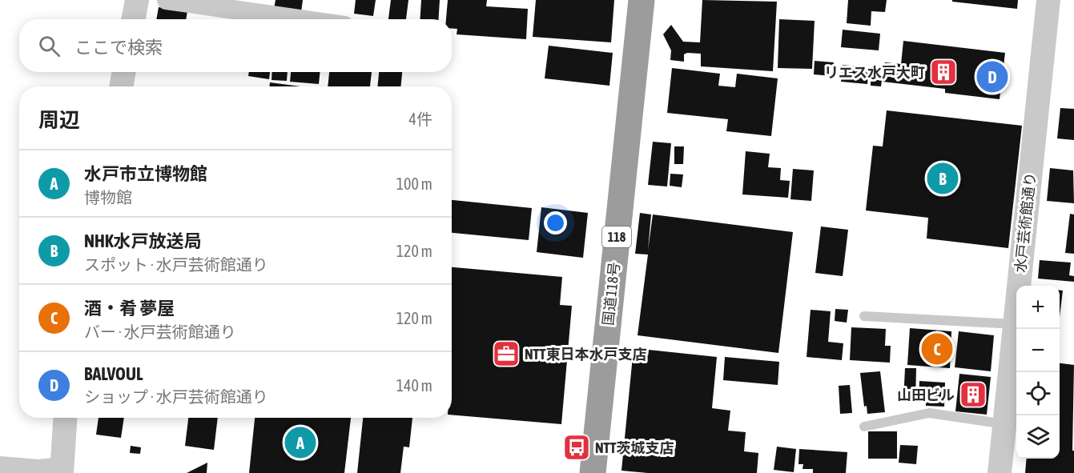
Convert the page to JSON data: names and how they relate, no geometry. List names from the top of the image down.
{
  "streets": {
    "highway": ["118", "国道118号"],
    "street": ["水戸芸術館通り"]
  },
  "places": {
    "building": ["リエス水戸大町", "山田ビル"],
    "office": ["NTT東日本水戸支店"],
    "bus stop": ["NTT茨城支店"]
  },
  "page": {
    "search": "ここで検索",
    "pins": [
      "D",
      "B",
      "C",
      "A"
    ],
    "heading": ["周辺", "4件"],
    "list": [
      {
        "mark": "A",
        "name": "水戸市立博物館",
        "note": "博物館",
        "value": "100 m"
      },
      {
        "mark": "B",
        "name": "NHK水戸放送局",
        "note": "スポット · 水戸芸術館通り",
        "value": "120 m"
      },
      {
        "mark": "C",
        "name": "酒・肴 夢屋",
        "note": "バー · 水戸芸術館通り",
        "value": "120 m"
      },
      {
        "mark": "D",
        "name": "BALVOUL",
        "note": "ショップ · 水戸芸術館通り",
        "value": "140 m"
      }
    ],
    "map_buttons": ["+", "−"]
  }
}
